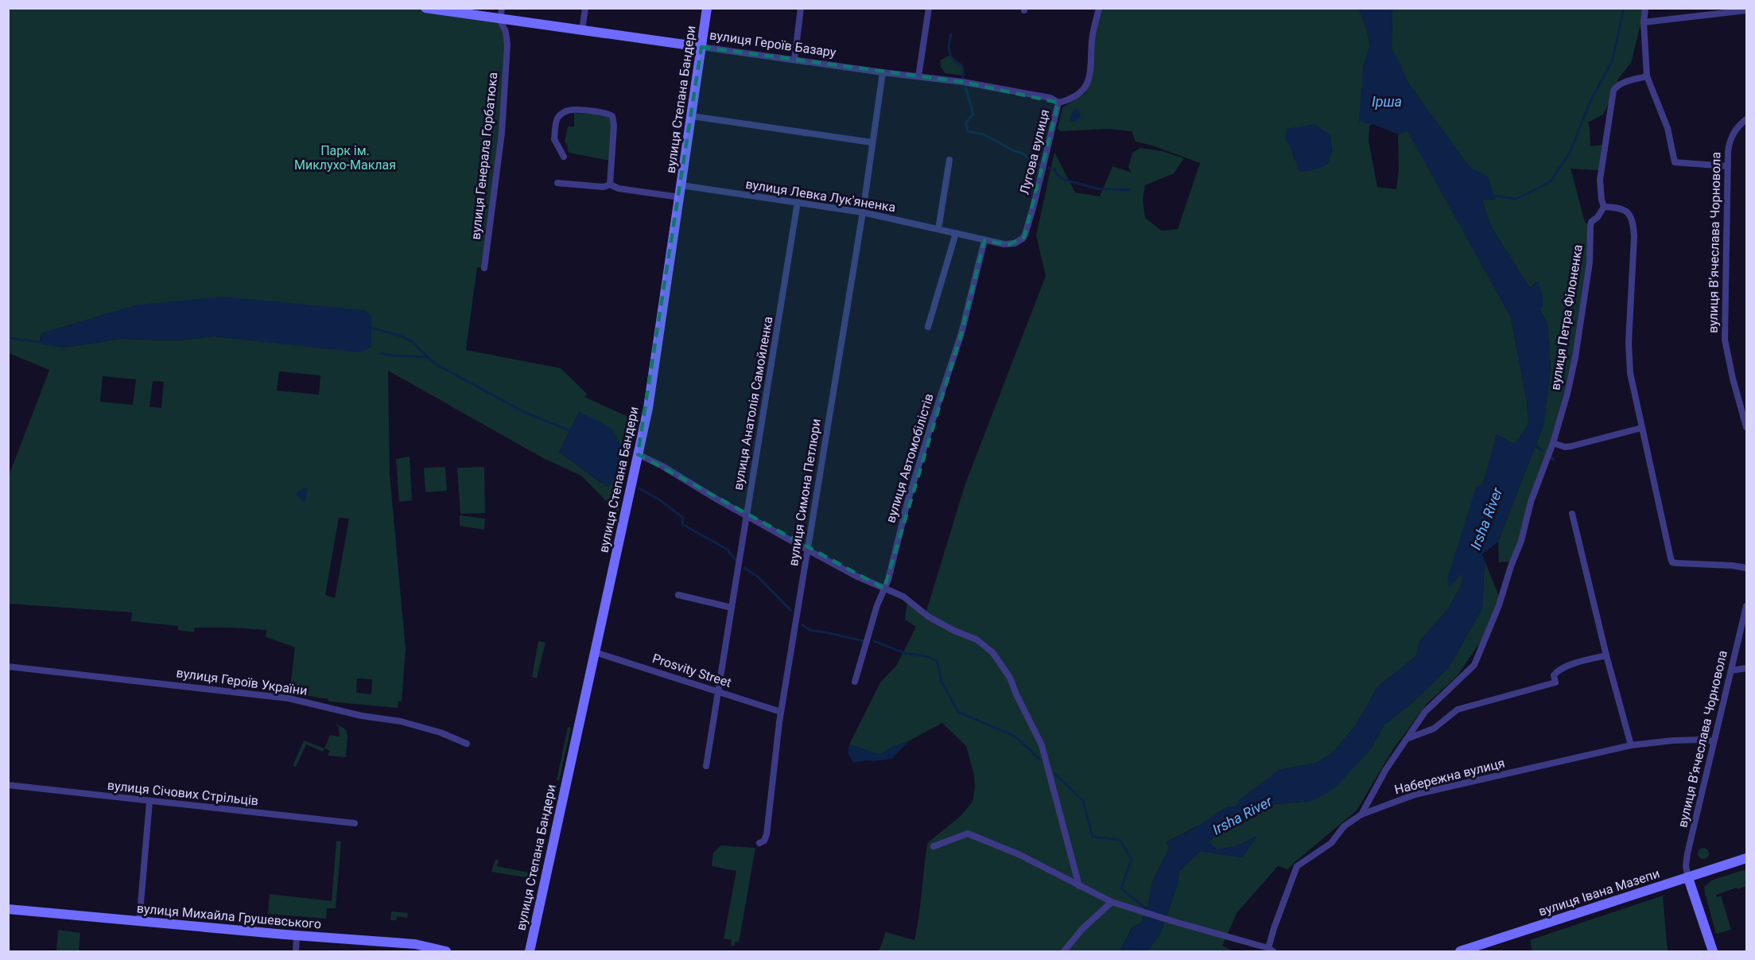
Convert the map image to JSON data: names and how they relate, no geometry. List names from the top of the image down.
{
  "streets": {
    "street": [
      "вулиця Героїв Базару",
      "вулиця Степана Бандери",
      "Лугова вулиця",
      "вулиця Генерала Горбатюка",
      "вулиця Левка Лук'яненка",
      "вулиця Вʼячеслава Чорновола",
      "вулиця Петра Філоненка",
      "вулиця Анатолія Самойленка",
      "вулиця Автомобілістів",
      "вулиця Симона Петлюри",
      "Prosvity Street",
      "вулиця Героїв України",
      "Набережна вулиця",
      "вулиця Січових Стрільців",
      "вулиця Івана Мазепи",
      "вулиця Михайла Грушевського"
    ]
  },
  "crossings": [
    ["вулиця Героїв Базару", "вулиця Степана Бандери"],
    ["вулиця Героїв Базару", "Лугова вулиця"],
    ["вулиця Героїв Базару", "вулиця Генерала Горбатюка"],
    ["вулиця Героїв Базару", "вулиця Симона Петлюри"],
    ["вулиця Степана Бандери", "вулиця Левка Лук'яненка"],
    ["вулиця Степана Бандери", "Prosvity Street"],
    ["Лугова вулиця", "вулиця Левка Лук'яненка"],
    ["вулиця Левка Лук'яненка", "вулиця Анатолія Самойленка"],
    ["вулиця Левка Лук'яненка", "вулиця Автомобілістів"],
    ["вулиця Левка Лук'яненка", "вулиця Симона Петлюри"],
    ["вулиця Вʼячеслава Чорновола", "Набережна вулиця"],
    ["вулиця Вʼячеслава Чорновола", "вулиця Івана Мазепи"],
    ["вулиця Петра Філоненка", "Набережна вулиця"],
    ["вулиця Анатолія Самойленка", "Prosvity Street"],
    ["вулиця Симона Петлюри", "Prosvity Street"]
  ],
  "water": ["Ірша", "Irsha River"],
  "parks": ["Парк ім. Миклухо-Маклая"]
}
